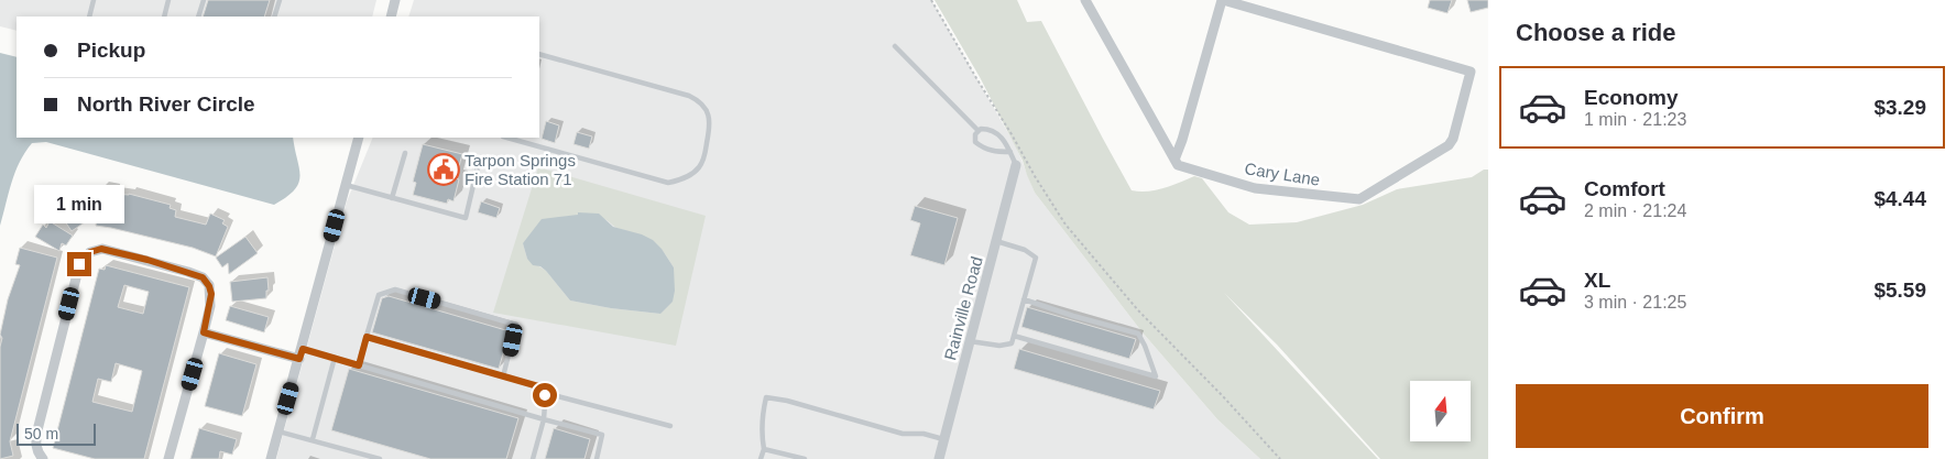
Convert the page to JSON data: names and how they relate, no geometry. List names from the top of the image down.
{
  "streets": {
    "street": ["Cary Lane", "Rainville Road"]
  },
  "places": {
    "public building": ["Tarpon Springs Fire Station 71"]
  },
  "scale_bar": "50 m",
  "north": "top",
  "page": {
    "heading": "Choose a ride",
    "banner": ["Pickup", "North River Circle"],
    "list": [
      {
        "name": "Economy",
        "note": "1 min · 21:23",
        "value": "$3.29"
      },
      {
        "name": "Comfort",
        "note": "2 min · 21:24",
        "value": "$4.44"
      },
      {
        "name": "XL",
        "note": "3 min · 21:25",
        "value": "$5.59"
      }
    ],
    "bubble": "1 min",
    "buttons": "Confirm",
    "scale": "50 m"
  }
}
